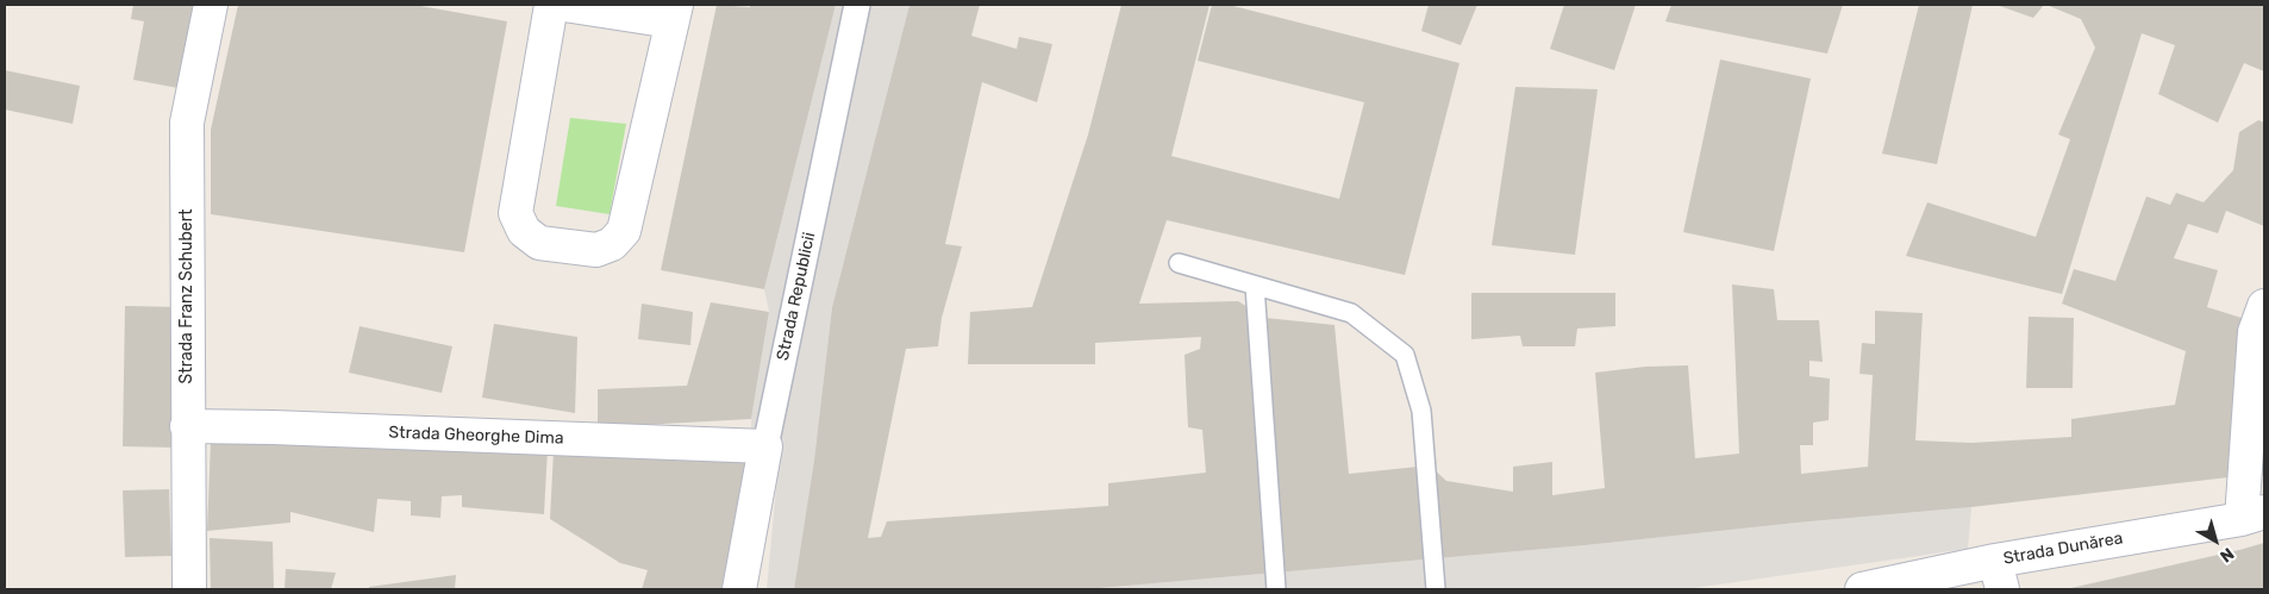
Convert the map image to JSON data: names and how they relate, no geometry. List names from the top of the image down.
{
  "streets": {
    "street": [
      "Strada Franz Schubert",
      "Strada Republicii",
      "Strada Gheorghe Dima",
      "Strada Dunărea"
    ]
  },
  "crossings": [
    ["Strada Franz Schubert", "Strada Gheorghe Dima"],
    ["Strada Republicii", "Strada Gheorghe Dima"]
  ],
  "north": "bottom right"
}
